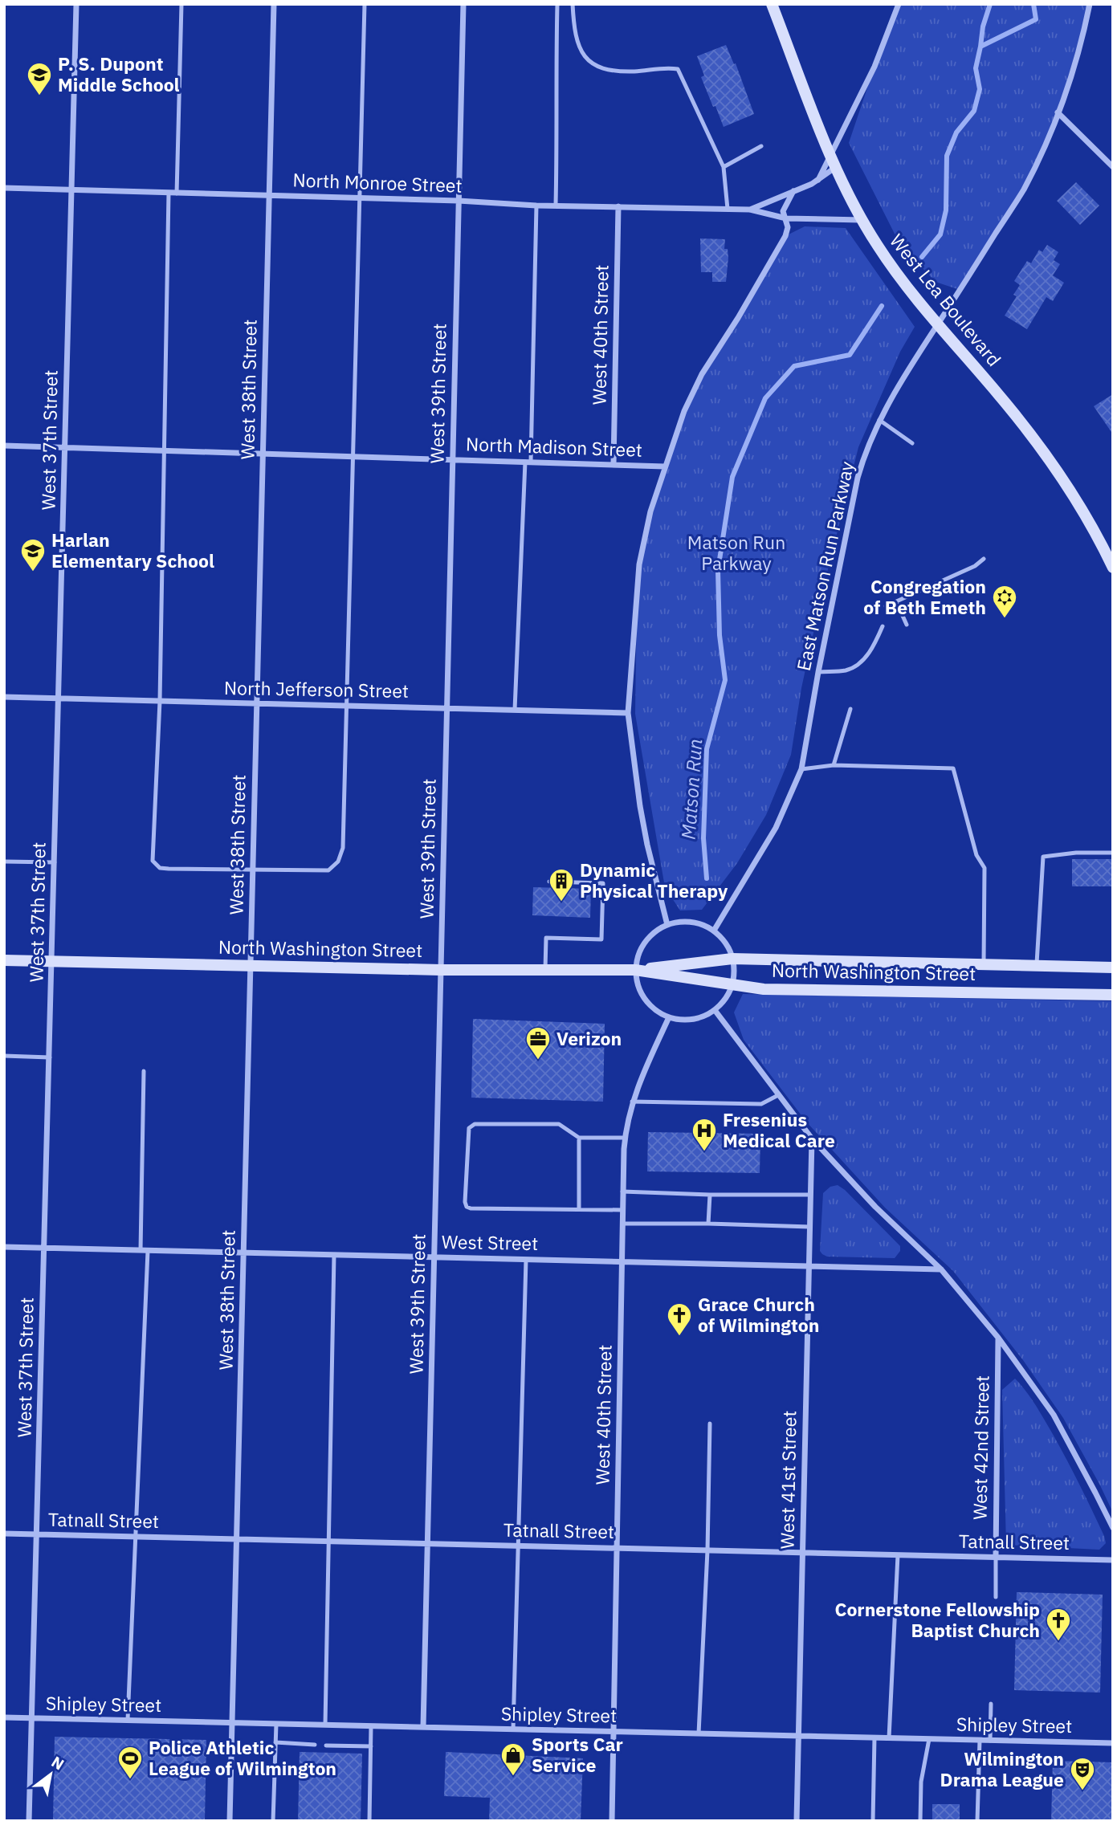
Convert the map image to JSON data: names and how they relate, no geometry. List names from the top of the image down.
{
  "streets": {
    "main road": ["West Lea Boulevard", "North Washington Street"],
    "street": [
      "North Monroe Street",
      "West 40th Street",
      "West 38th Street",
      "West 39th Street",
      "West 37th Street",
      "North Madison Street",
      "East Matson Run Parkway",
      "North Jefferson Street",
      "West Street",
      "West 42nd Street",
      "West 41st Street",
      "Tatnall Street",
      "Shipley Street"
    ]
  },
  "crossings": [
    ["North Monroe Street", "West 40th Street"],
    ["North Monroe Street", "West 38th Street"],
    ["North Monroe Street", "West 39th Street"],
    ["North Monroe Street", "West 37th Street"],
    ["West Lea Boulevard", "East Matson Run Parkway"],
    ["West 40th Street", "North Madison Street"],
    ["West 40th Street", "West Street"],
    ["West 40th Street", "Tatnall Street"],
    ["West 40th Street", "Shipley Street"],
    ["West 38th Street", "North Madison Street"],
    ["West 38th Street", "North Jefferson Street"],
    ["West 38th Street", "North Washington Street"],
    ["West 38th Street", "West Street"],
    ["West 38th Street", "Tatnall Street"],
    ["West 38th Street", "Shipley Street"],
    ["West 39th Street", "North Madison Street"],
    ["West 39th Street", "North Jefferson Street"],
    ["West 39th Street", "North Washington Street"],
    ["West 39th Street", "West Street"],
    ["West 39th Street", "Tatnall Street"],
    ["West 39th Street", "Shipley Street"],
    ["West 37th Street", "North Madison Street"],
    ["West 37th Street", "North Jefferson Street"],
    ["West 37th Street", "North Washington Street"],
    ["West 37th Street", "West Street"],
    ["West 37th Street", "Tatnall Street"],
    ["West 37th Street", "Shipley Street"],
    ["West Street", "West 41st Street"],
    ["West 42nd Street", "Tatnall Street"],
    ["West 41st Street", "Tatnall Street"],
    ["West 41st Street", "Shipley Street"]
  ],
  "water": ["Matson Run"],
  "parks": ["Matson Run Parkway"],
  "places": {
    "school or university": ["P. S. Dupont Middle School", "Harlan Elementary School"],
    "synagogue": ["Congregation of Beth Emeth"],
    "building": ["Dynamic Physical Therapy"],
    "office": ["Verizon"],
    "hospital": ["Fresenius Medical Care"],
    "church": ["Grace Church of Wilmington", "Cornerstone Fellowship Baptist Church"],
    "shop": ["Sports Car Service"],
    "sports": ["Police Athletic League of Wilmington"],
    "theatre": ["Wilmington Drama League"]
  },
  "north": "top right"
}
